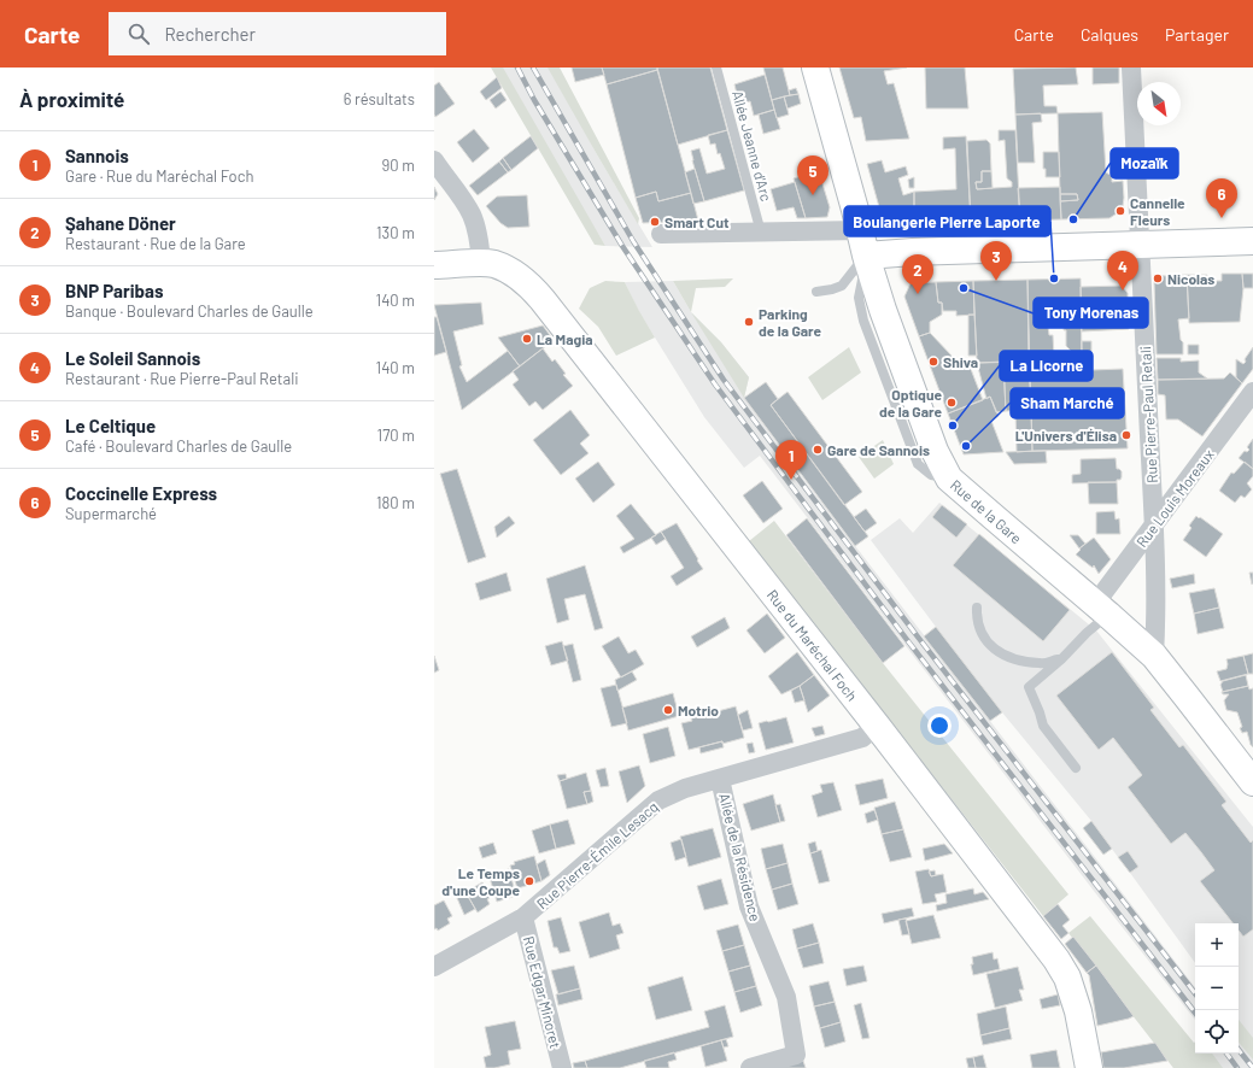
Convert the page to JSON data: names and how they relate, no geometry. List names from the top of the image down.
{
  "streets": {
    "main road": ["Rue de la Gare", "Rue du Maréchal Foch"],
    "street": [
      "Rue Pierre-Paul Retali",
      "Rue Louis Moreaux",
      "Rue Pierre-Émile Lesacq",
      "Allée de la Résidence",
      "Rue Edgar Minoret"
    ],
    "lane": ["Allée Jeanne d'Arc"]
  },
  "crossings": [
    ["Rue Pierre-Paul Retali", "Rue Louis Moreaux"],
    ["Rue Pierre-Paul Retali", "Rue de la Gare"],
    ["Rue Louis Moreaux", "Rue de la Gare"],
    ["Rue du Maréchal Foch", "Rue Pierre-Émile Lesacq"],
    ["Rue Pierre-Émile Lesacq", "Allée de la Résidence"],
    ["Rue Pierre-Émile Lesacq", "Rue Edgar Minoret"]
  ],
  "places": [
    "Cannelle Fleurs",
    "Mozaïk",
    "Smart Cut",
    "Boulangerie Pierre Laporte",
    "Nicolas",
    "Tony Morenas",
    "Parking de la Gare",
    "La Magia",
    "Shiva",
    "Optique de la Gare",
    "La Licorne",
    "L'Univers d'Élisa",
    "Sham Marché",
    "Gare de Sannois",
    "Motrio",
    "Le Temps d'une Coupe"
  ],
  "north": "bottom right",
  "page": {
    "header": "Carte",
    "search": "Rechercher",
    "nav": ["Carte", "Calques", "Partager"],
    "heading": ["À proximité", "6 résultats"],
    "list": [
      {
        "mark": "1",
        "name": "Sannois",
        "note": "Gare · Rue du Maréchal Foch",
        "value": "90 m"
      },
      {
        "mark": "2",
        "name": "Şahane Döner",
        "note": "Restaurant · Rue de la Gare",
        "value": "130 m"
      },
      {
        "mark": "3",
        "name": "BNP Paribas",
        "note": "Banque · Boulevard Charles de Gaulle",
        "value": "140 m"
      },
      {
        "mark": "4",
        "name": "Le Soleil Sannois",
        "note": "Restaurant · Rue Pierre-Paul Retali",
        "value": "140 m"
      },
      {
        "mark": "5",
        "name": "Le Celtique",
        "note": "Café · Boulevard Charles de Gaulle",
        "value": "170 m"
      },
      {
        "mark": "6",
        "name": "Coccinelle Express",
        "note": "Supermarché",
        "value": "180 m"
      }
    ],
    "pins": [
      "5",
      "6",
      "3",
      "4",
      "2",
      "1"
    ],
    "map_buttons": ["+", "−"]
  }
}
